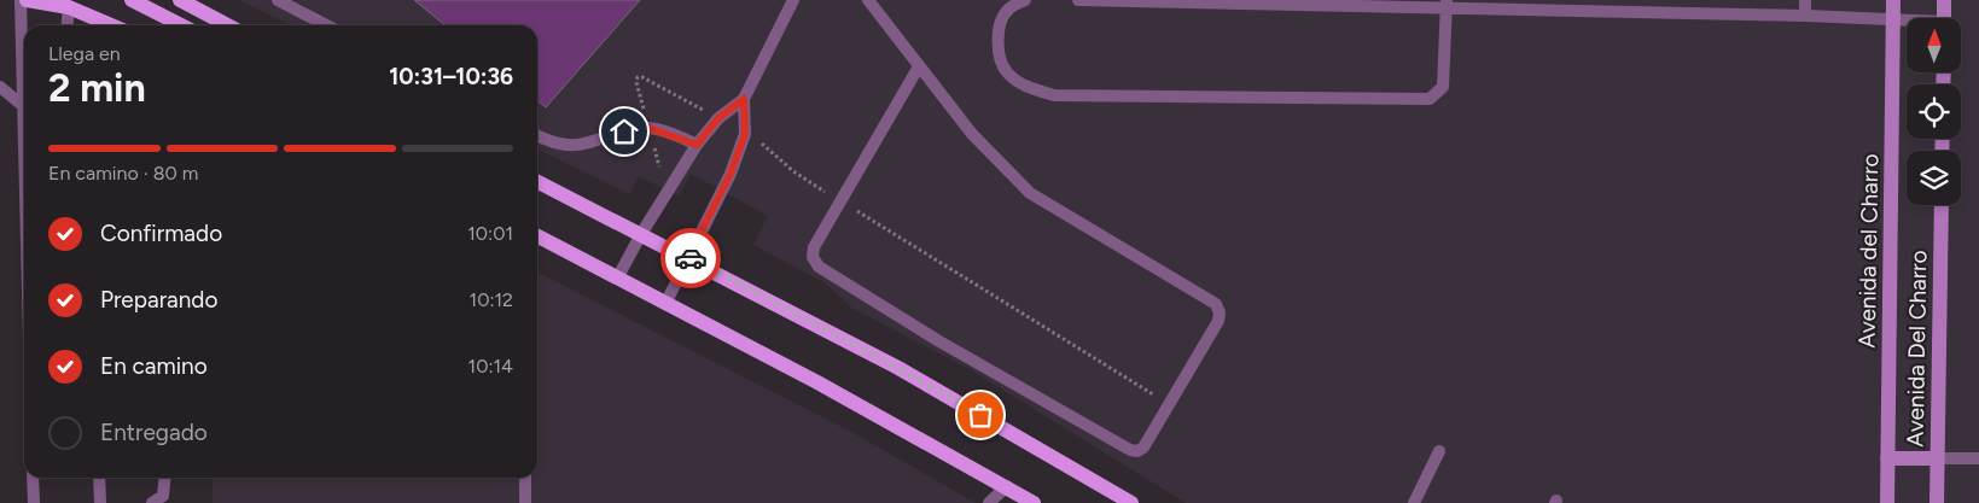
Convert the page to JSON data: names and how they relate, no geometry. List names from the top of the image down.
{
  "streets": {
    "street": ["Avenida del Charro", "Avenida Del Charro"]
  },
  "north": "top",
  "page": {
    "heading": ["2 min", "Llega en", "10:31–10:36"],
    "bar": "En camino · 80 m",
    "list": [
      ["Confirmado", "10:01"],
      ["Preparando", "10:12"],
      ["En camino", "10:14"],
      "Entregado"
    ]
  }
}
